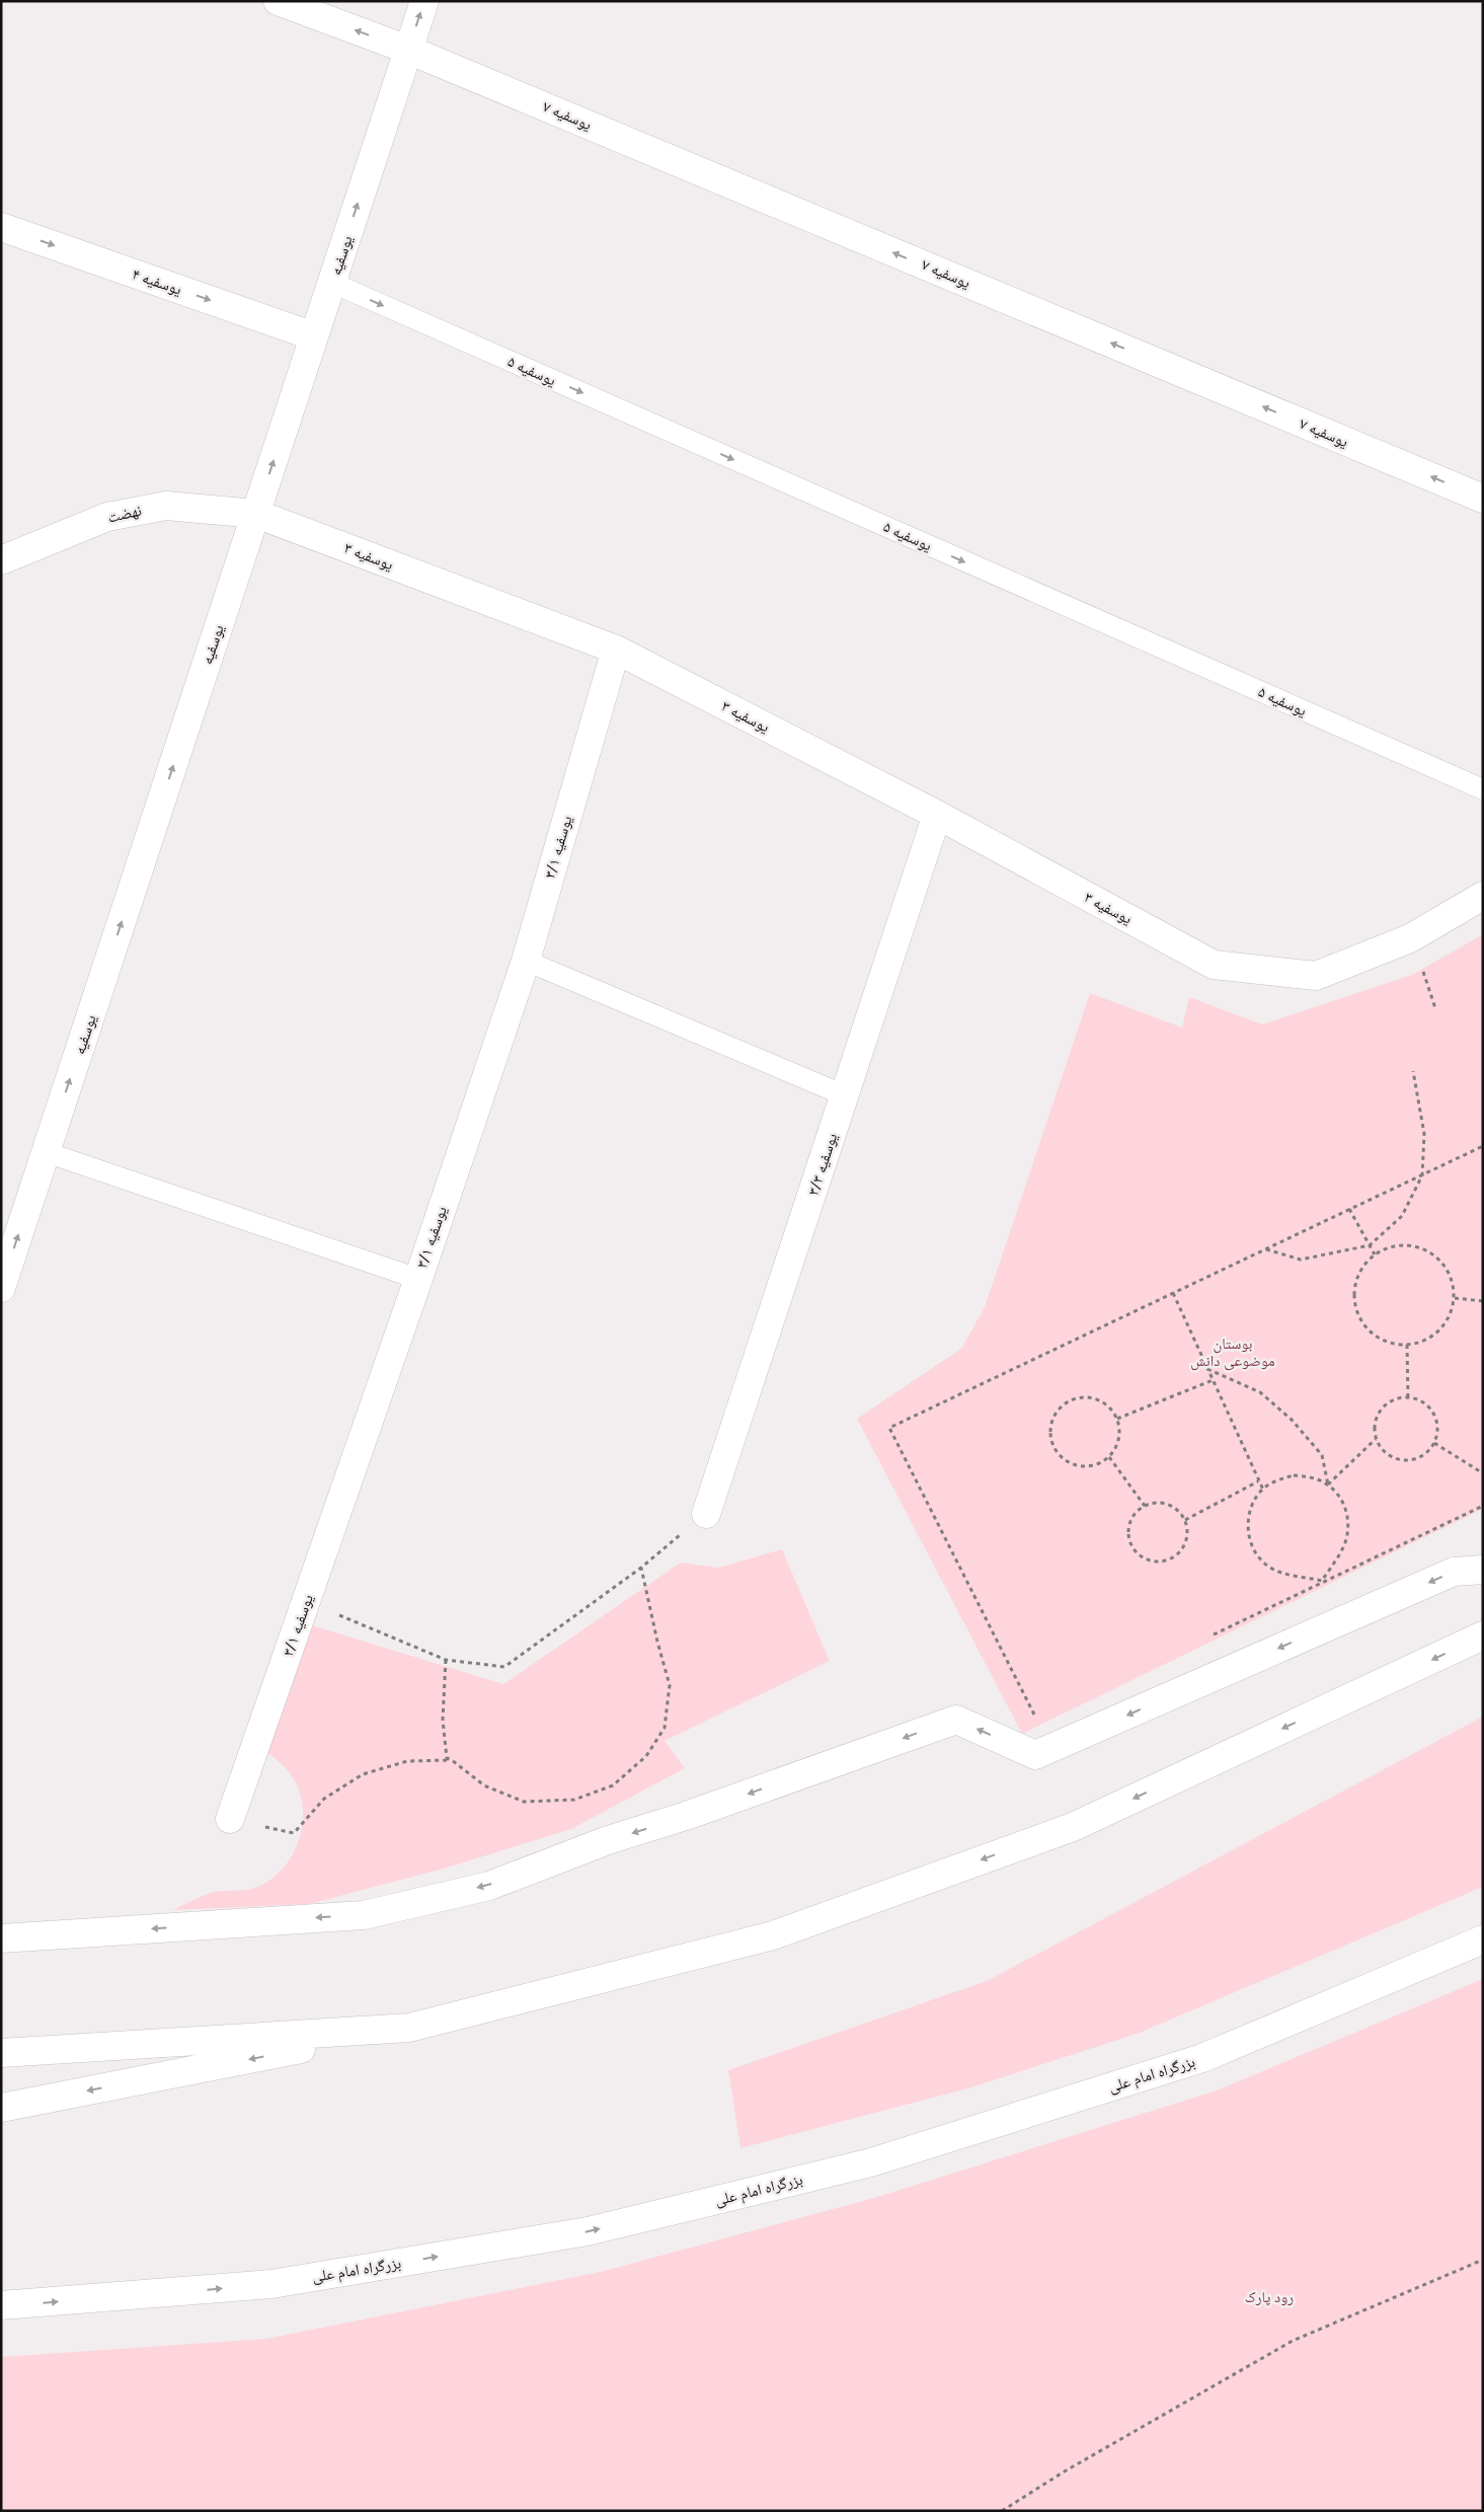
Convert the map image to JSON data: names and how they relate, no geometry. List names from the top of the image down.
{
  "streets": {
    "main road": [
      "یوسفیه ۷",
      "یوسفیه",
      "یوسفیه ۴",
      "نهضت",
      "یوسفیه ۳",
      "یوسفیه ۳/۱",
      "یوسفیه ۳/۳",
      "بزرگراه امام علی"
    ],
    "lane": ["یوسفیه ۵"]
  },
  "crossings": [
    ["یوسفیه ۷", "یوسفیه"],
    ["یوسفیه", "یوسفیه ۴"],
    ["یوسفیه", "یوسفیه ۵"],
    ["یوسفیه", "نهضت"],
    ["یوسفیه", "یوسفیه ۳"],
    ["نهضت", "یوسفیه ۳"],
    ["یوسفیه ۳", "یوسفیه ۳/۱"],
    ["یوسفیه ۳", "یوسفیه ۳/۳"]
  ],
  "one_way": [
    "یوسفیه ۷",
    "یوسفیه",
    "یوسفیه ۴",
    "یوسفیه ۵"
  ],
  "parks": ["بوستان موضوعی دانش", "رود پارک"]
}
